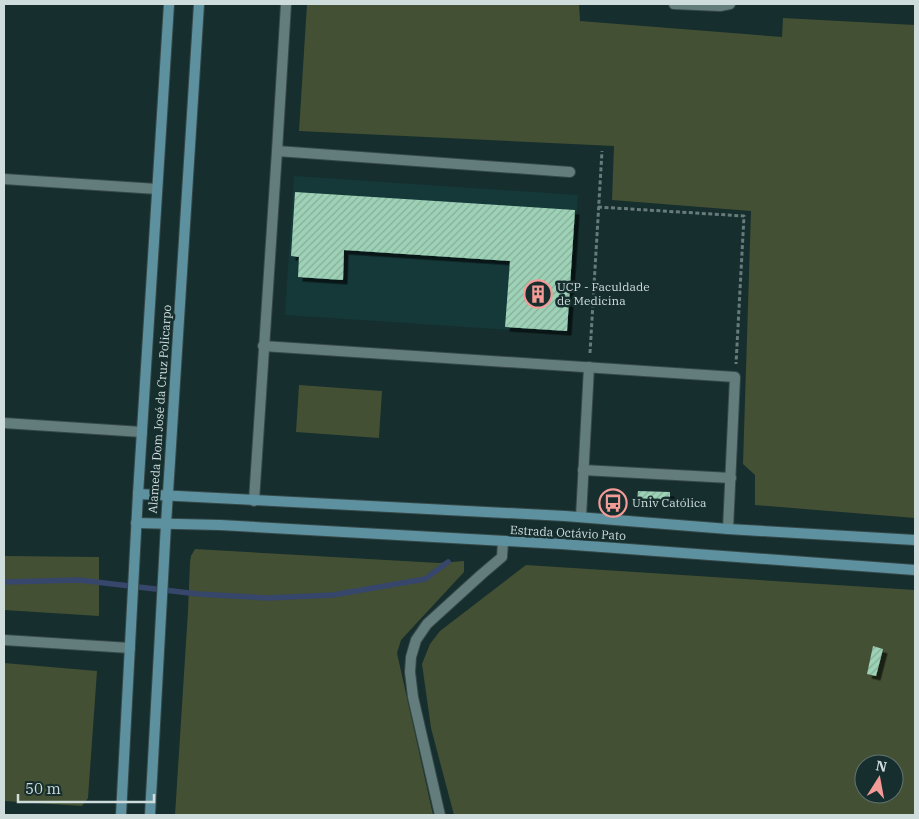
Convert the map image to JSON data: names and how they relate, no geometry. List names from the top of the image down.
{
  "streets": {
    "street": ["Alameda Dom José da Cruz Policarpo", "Estrada Octávio Pato"]
  },
  "crossings": [
    ["Alameda Dom José da Cruz Policarpo", "Estrada Octávio Pato"]
  ],
  "places": {
    "building": ["UCP - Faculdade de Medicina"],
    "bus stop": ["Univ Católica"]
  },
  "scale_bar": "50 m",
  "north": "top"
}
